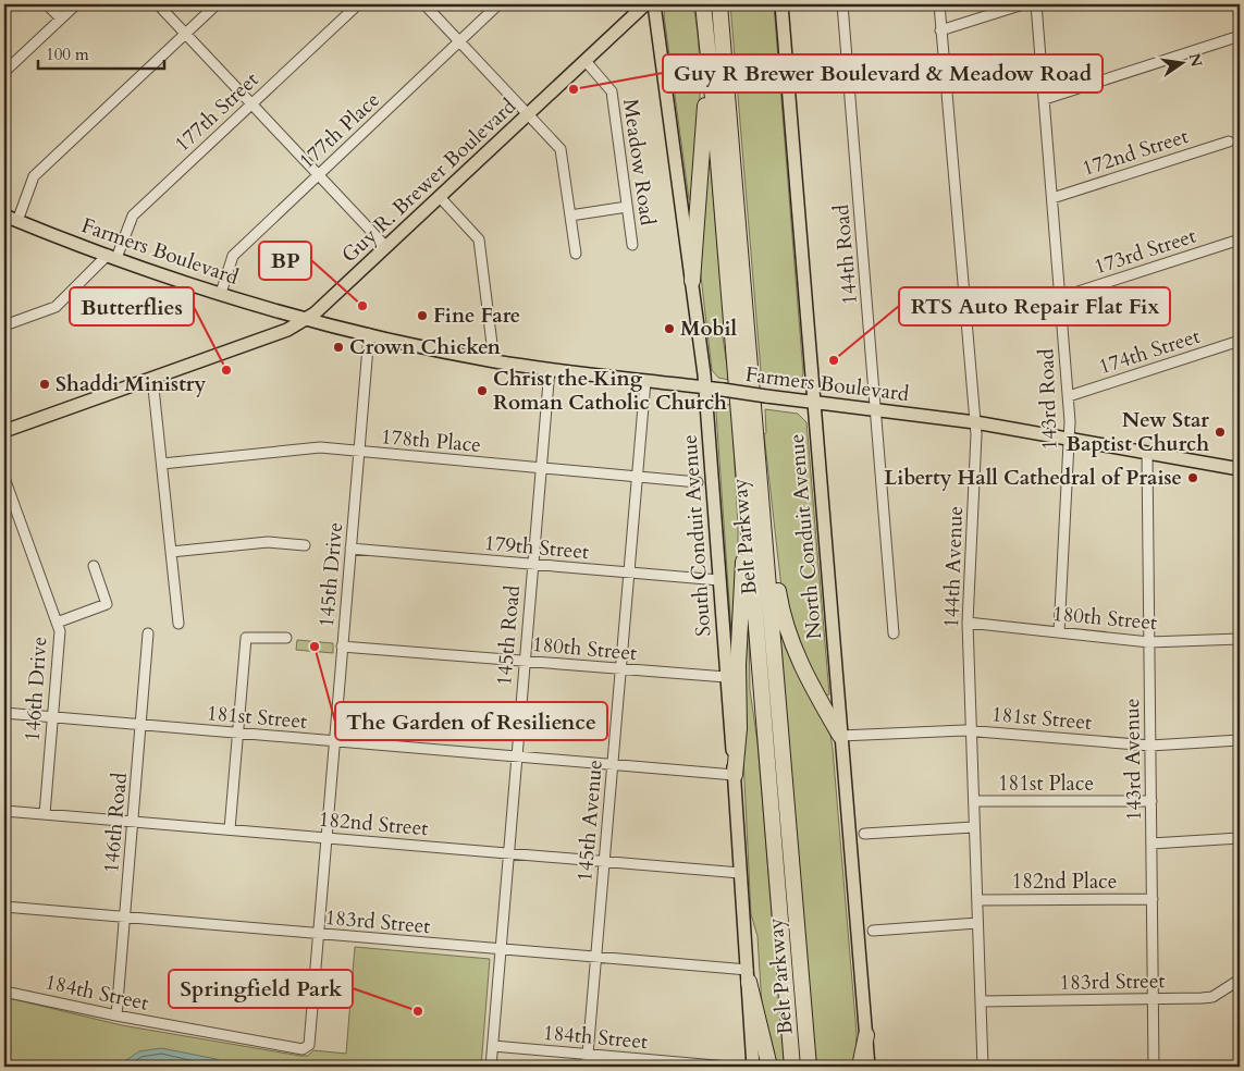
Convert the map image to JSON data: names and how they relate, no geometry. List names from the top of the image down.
{
  "streets": {
    "highway": ["Belt Parkway"],
    "main road": [
      "Guy R. Brewer Boulevard",
      "Farmers Boulevard",
      "South Conduit Avenue",
      "North Conduit Avenue"
    ],
    "street": [
      "177th Street",
      "177th Place",
      "172nd Street",
      "Meadow Road",
      "173rd Street",
      "144th Road",
      "174th Street",
      "143rd Road",
      "178th Place",
      "179th Street",
      "144th Avenue",
      "145th Drive",
      "180th Street",
      "145th Road",
      "146th Drive",
      "181st Street",
      "143rd Avenue",
      "181st Place",
      "145th Avenue",
      "146th Road",
      "182nd Street",
      "182nd Place",
      "183rd Street",
      "184th Street"
    ]
  },
  "crossings": [
    ["177th Street", "Farmers Boulevard"],
    ["177th Place", "Farmers Boulevard"],
    ["172nd Street", "143rd Road"],
    ["Meadow Road", "Guy R. Brewer Boulevard"],
    ["Guy R. Brewer Boulevard", "Farmers Boulevard"],
    ["Farmers Boulevard", "144th Road"],
    ["Farmers Boulevard", "143rd Road"],
    ["Farmers Boulevard", "South Conduit Avenue"],
    ["Farmers Boulevard", "North Conduit Avenue"],
    ["Farmers Boulevard", "144th Avenue"],
    ["Farmers Boulevard", "145th Drive"],
    ["Farmers Boulevard", "145th Road"],
    ["Farmers Boulevard", "143rd Avenue"],
    ["Farmers Boulevard", "145th Avenue"],
    ["173rd Street", "143rd Road"],
    ["174th Street", "143rd Road"],
    ["143rd Road", "180th Street"],
    ["178th Place", "145th Drive"],
    ["178th Place", "145th Road"],
    ["178th Place", "145th Avenue"],
    ["South Conduit Avenue", "179th Street"],
    ["South Conduit Avenue", "180th Street"],
    ["South Conduit Avenue", "181st Street"],
    ["South Conduit Avenue", "182nd Street"],
    ["South Conduit Avenue", "183rd Street"],
    ["North Conduit Avenue", "181st Street"],
    ["179th Street", "145th Drive"],
    ["179th Street", "145th Road"],
    ["179th Street", "145th Avenue"],
    ["144th Avenue", "180th Street"],
    ["144th Avenue", "181st Street"],
    ["144th Avenue", "181st Place"],
    ["144th Avenue", "182nd Place"],
    ["144th Avenue", "183rd Street"],
    ["145th Drive", "180th Street"],
    ["145th Drive", "181st Street"],
    ["145th Drive", "182nd Street"],
    ["145th Drive", "183rd Street"],
    ["145th Drive", "184th Street"],
    ["180th Street", "145th Road"],
    ["180th Street", "143rd Avenue"],
    ["180th Street", "145th Avenue"],
    ["145th Road", "181st Street"],
    ["145th Road", "182nd Street"],
    ["145th Road", "183rd Street"],
    ["145th Road", "184th Street"],
    ["146th Drive", "181st Street"],
    ["146th Drive", "182nd Street"],
    ["181st Street", "143rd Avenue"],
    ["181st Street", "145th Avenue"],
    ["181st Street", "146th Road"],
    ["143rd Avenue", "181st Place"],
    ["143rd Avenue", "182nd Place"],
    ["143rd Avenue", "183rd Street"],
    ["145th Avenue", "182nd Street"],
    ["145th Avenue", "183rd Street"],
    ["145th Avenue", "184th Street"],
    ["146th Road", "182nd Street"],
    ["146th Road", "183rd Street"],
    ["146th Road", "184th Street"]
  ],
  "places": [
    "Guy R Brewer Boulevard & Meadow Road",
    "BP",
    "Fine Fare",
    "Mobil",
    "Crown Chicken",
    "RTS Auto Repair Flat Fix",
    "Butterflies",
    "Shaddi Ministry",
    "Christ the King Roman Catholic Church",
    "New Star Baptist Church",
    "Liberty Hall Cathedral of Praise",
    "The Garden of Resilience",
    "Springfield Park"
  ],
  "scale_bar": "100 m",
  "north": "right"
}
